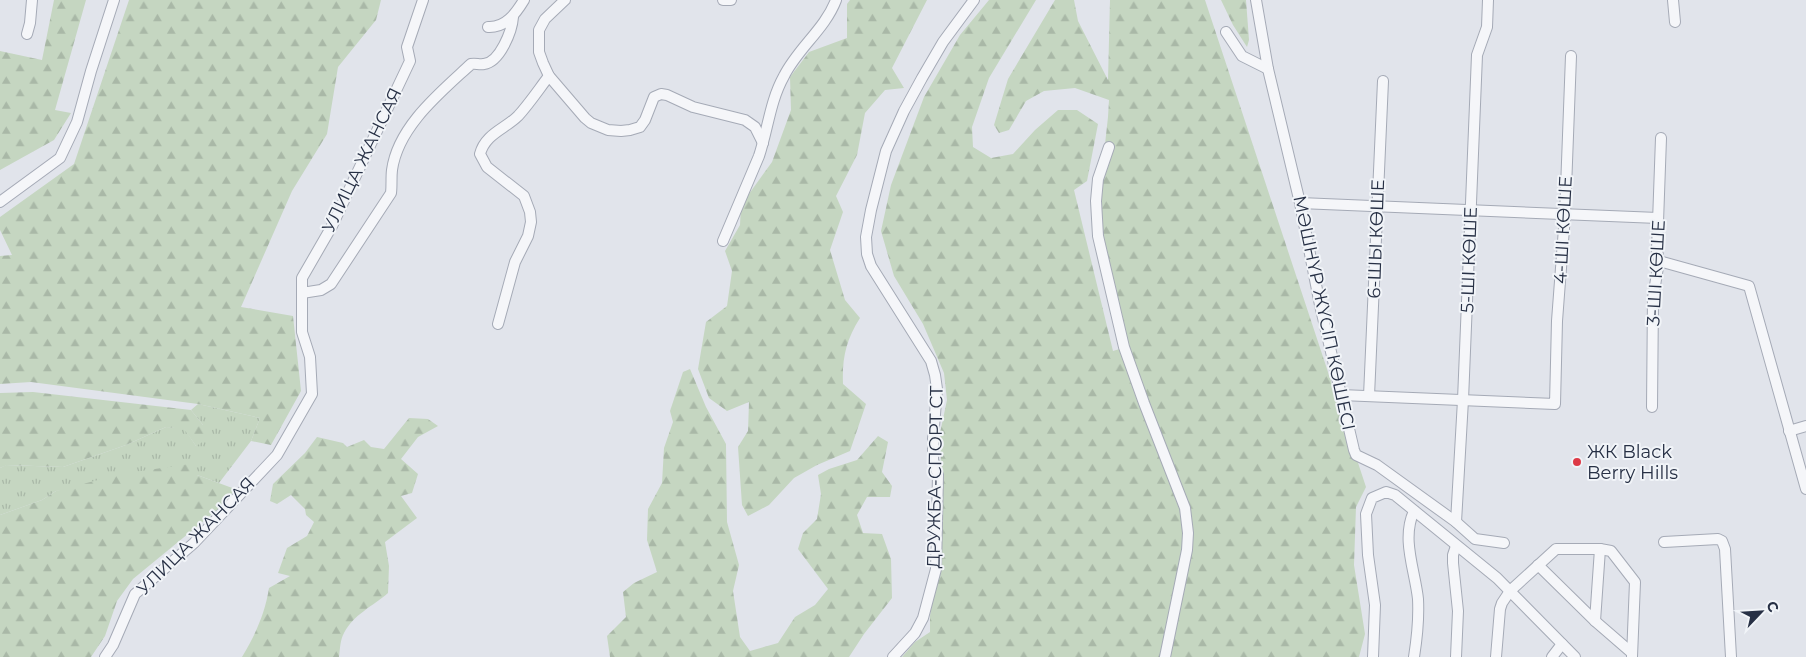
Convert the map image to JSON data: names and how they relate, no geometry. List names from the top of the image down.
{
  "streets": {
    "street": [
      "УЛИЦА ЖАНСАЯ",
      "4-ШІ КӨШЕ",
      "6-ШЫ КӨШЕ",
      "5-ШІ КӨШЕ",
      "3-ШІ КӨШЕ",
      "МӘШHҮР ЖҮСІП КӨШЕСІ",
      "ДРУЖБА-СПОРТ СТ"
    ]
  },
  "crossings": [
    ["4-ШІ КӨШЕ", "5-ШІ КӨШЕ"],
    ["5-ШІ КӨШЕ", "МӘШHҮР ЖҮСІП КӨШЕСІ"]
  ],
  "places": ["ЖК Black Berry Hills"],
  "north": "top right"
}
